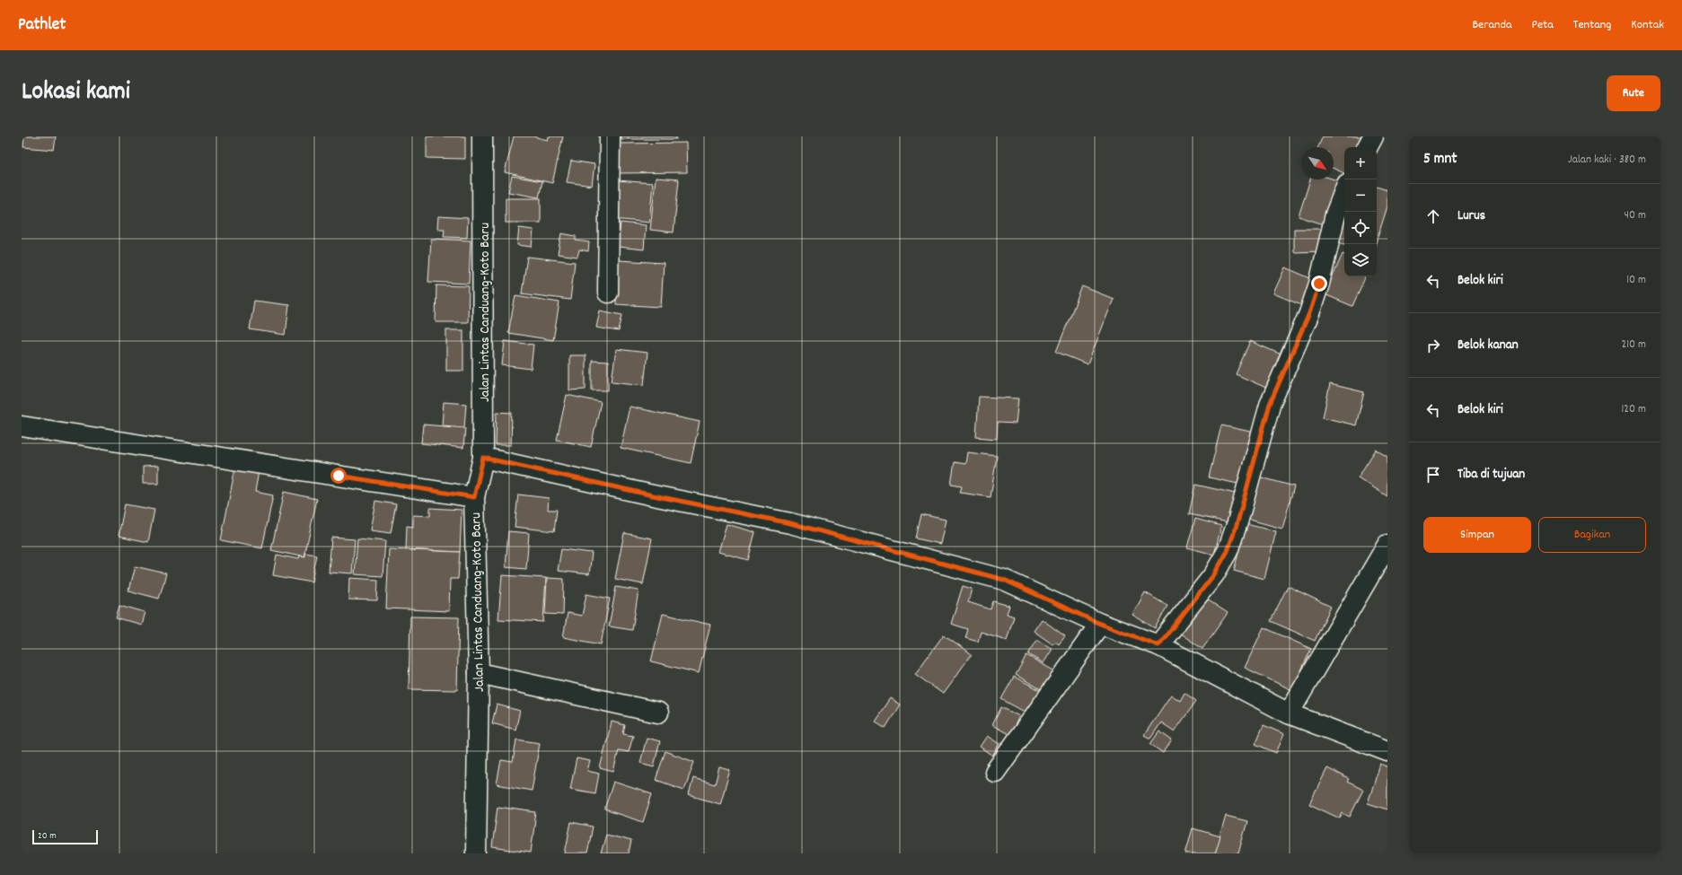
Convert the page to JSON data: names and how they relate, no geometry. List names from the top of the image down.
{
  "streets": {
    "street": ["Jalan Lintas Canduang-Koto Baru"]
  },
  "scale_bar": "20 m",
  "north": "bottom right",
  "page": {
    "header": "Pathlet",
    "nav": [
      "Beranda",
      "Peta",
      "Tentang",
      "Kontak"
    ],
    "title": "Lokasi kami",
    "buttons": [
      "Rute",
      ["Simpan", "Bagikan"]
    ],
    "heading": ["5 mnt", "Jalan kaki · 380 m"],
    "map_buttons": ["+", "−"],
    "list": [
      ["Lurus", "40 m"],
      ["Belok kiri", "10 m"],
      ["Belok kanan", "210 m"],
      ["Belok kiri", "120 m"],
      "Tiba di tujuan"
    ],
    "scale": "20 m"
  }
}
